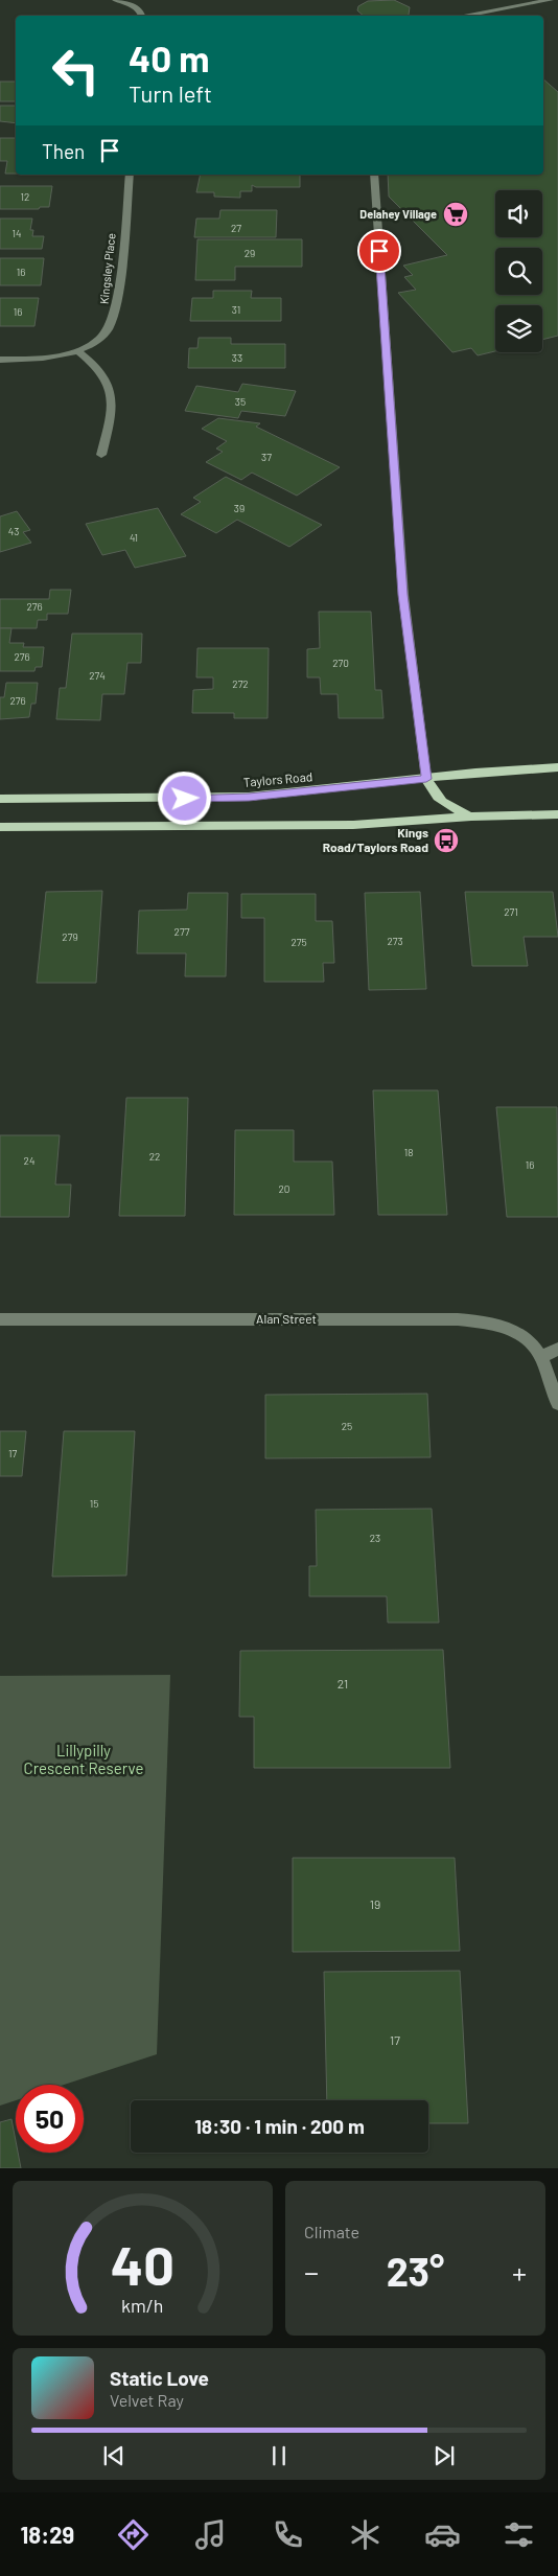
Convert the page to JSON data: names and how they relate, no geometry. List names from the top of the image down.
{
  "streets": {
    "main road": ["Taylors Road"],
    "street": ["Kingsley Place", "Alan Street"]
  },
  "parks": ["Lillypilly Crescent Reserve"],
  "places": {
    "supermarket": ["Delahey Village"],
    "bus stop": ["Kings Road/Taylors Road"]
  },
  "house_numbers": [
    "12",
    "27",
    "14",
    "29",
    "16",
    "31",
    "16",
    "33",
    "35",
    "37",
    "39",
    "43",
    "41",
    "276",
    "276",
    "270",
    "274",
    "272",
    "276",
    "271",
    "277",
    "279",
    "273",
    "275",
    "18",
    "22",
    "24",
    "16",
    "20",
    "25",
    "17",
    "15",
    "23",
    "21",
    "19",
    "17"
  ],
  "page": {
    "turn": ["40 m", "Turn left"],
    "then": "Then",
    "limit": "50",
    "trip": "18:30 · 1 min · 200 m",
    "tile": "Climate",
    "heat": ["−", "23°", "+"],
    "song": ["Static Love", "Velvet Ray"],
    "tabs": "18:29",
    "gauge": ["40", "km/h"]
  }
}
